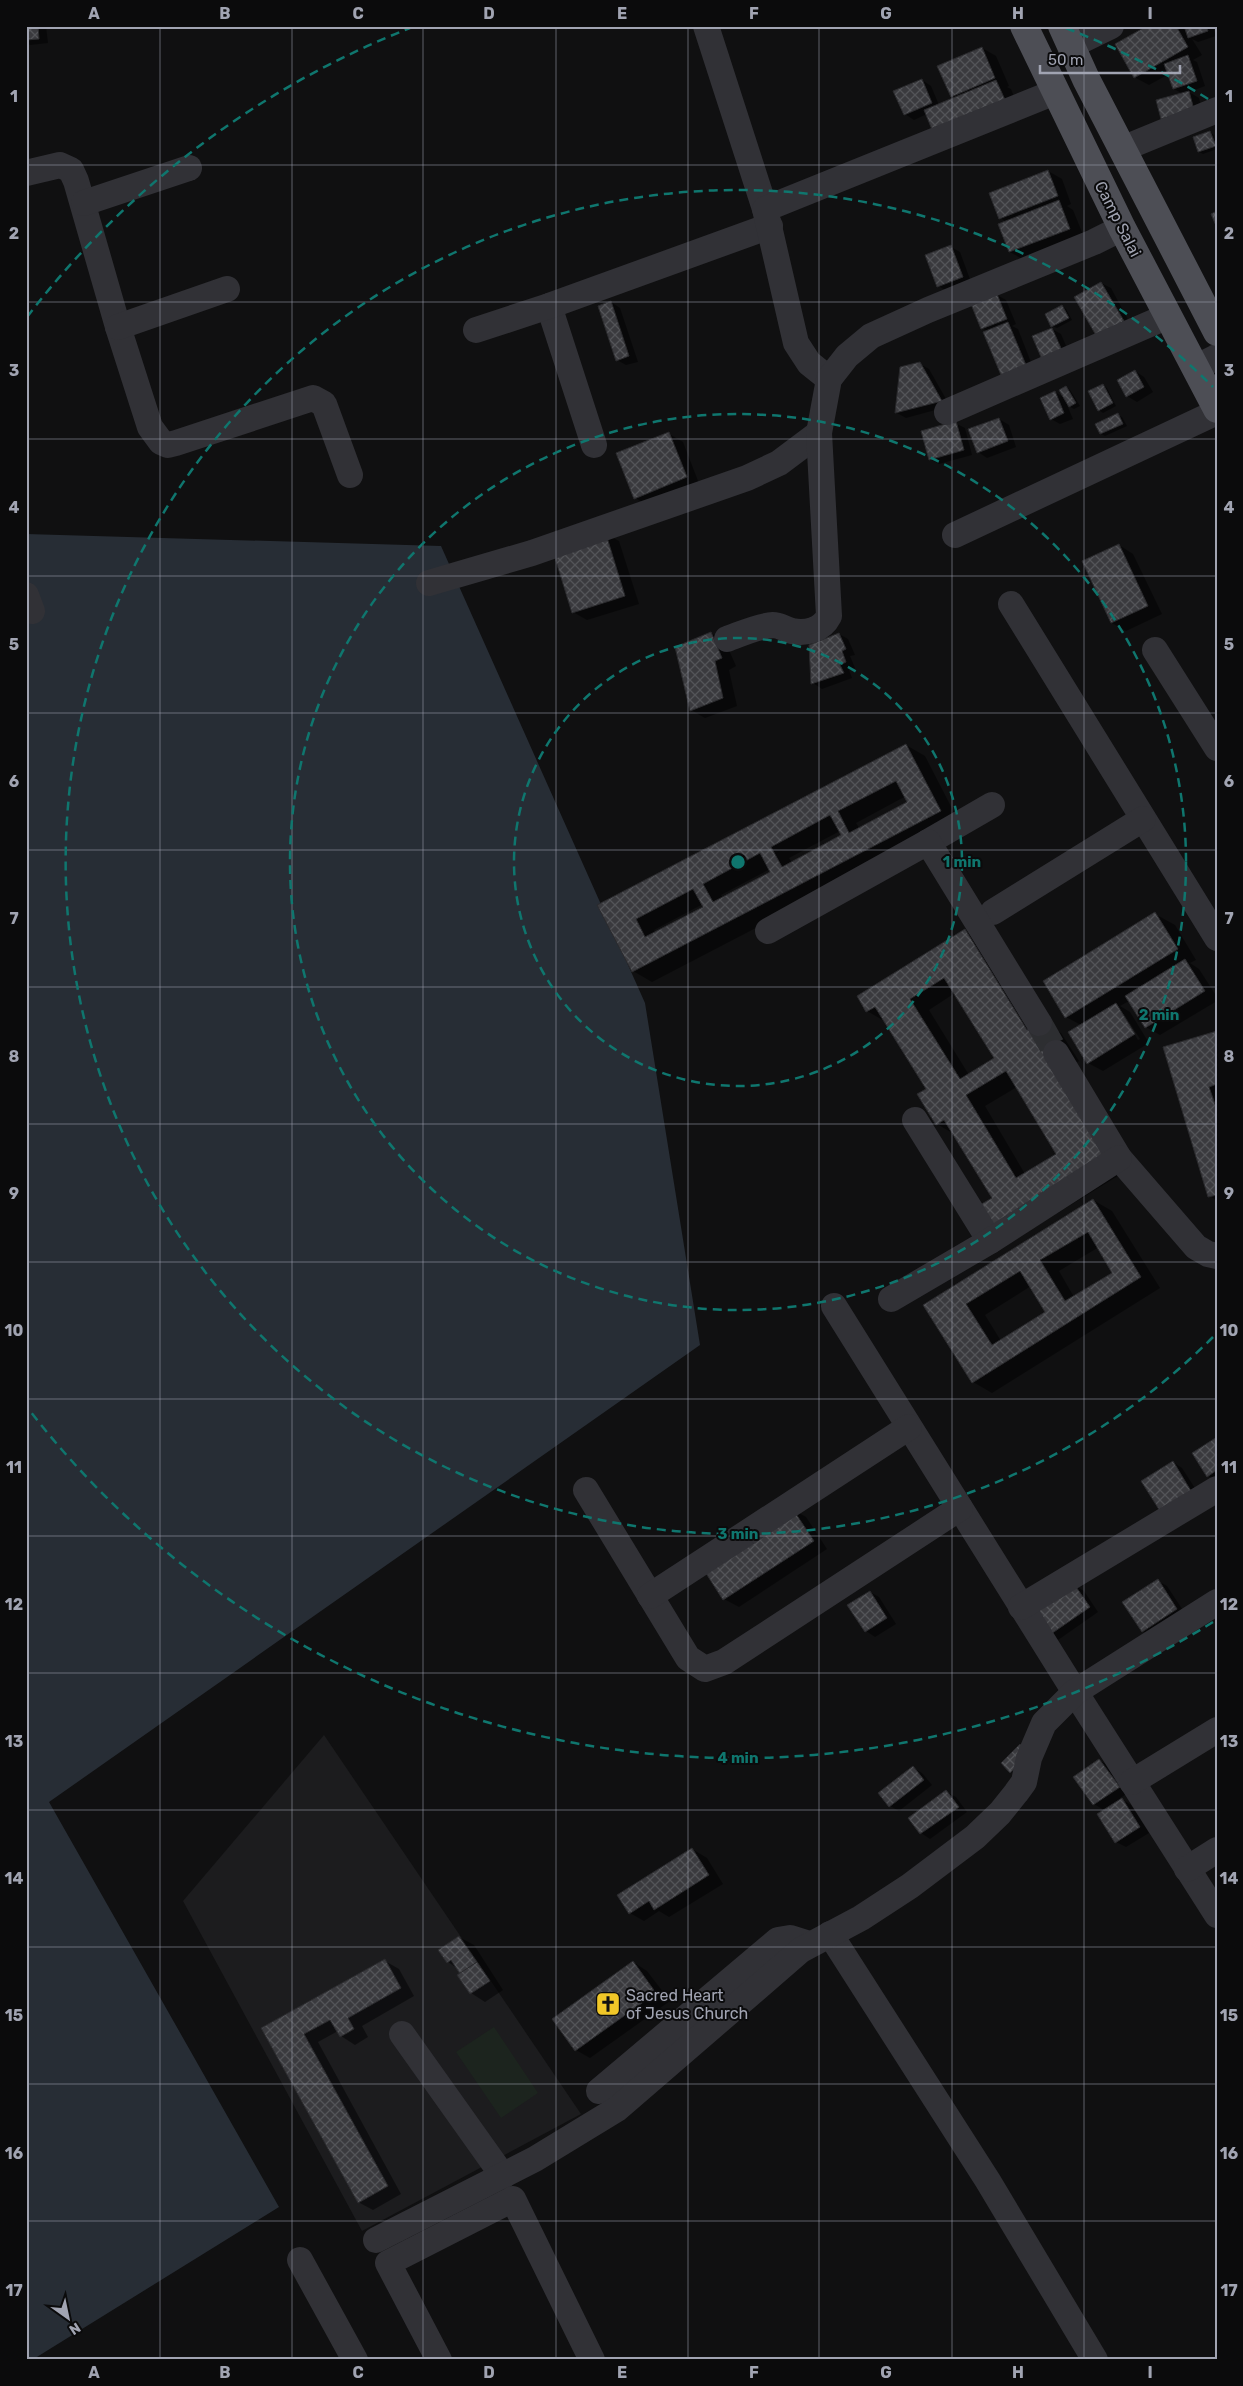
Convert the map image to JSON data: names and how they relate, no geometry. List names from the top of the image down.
{
  "streets": {
    "main road": ["Camp Salai"]
  },
  "places": {
    "church": ["Sacred Heart of Jesus Church"]
  },
  "scale_bar": "50 m",
  "north": "bottom right",
  "grid": {
    "columns": [
      "A",
      "B",
      "C",
      "D",
      "E",
      "F",
      "G",
      "H",
      "I"
    ],
    "rows": [
      "1",
      "2",
      "3",
      "4",
      "5",
      "6",
      "7",
      "8",
      "9",
      "10",
      "11",
      "12",
      "13",
      "14",
      "15",
      "16",
      "17"
    ]
  },
  "rings": [
    "1 min",
    "2 min",
    "3 min",
    "4 min"
  ]
}
